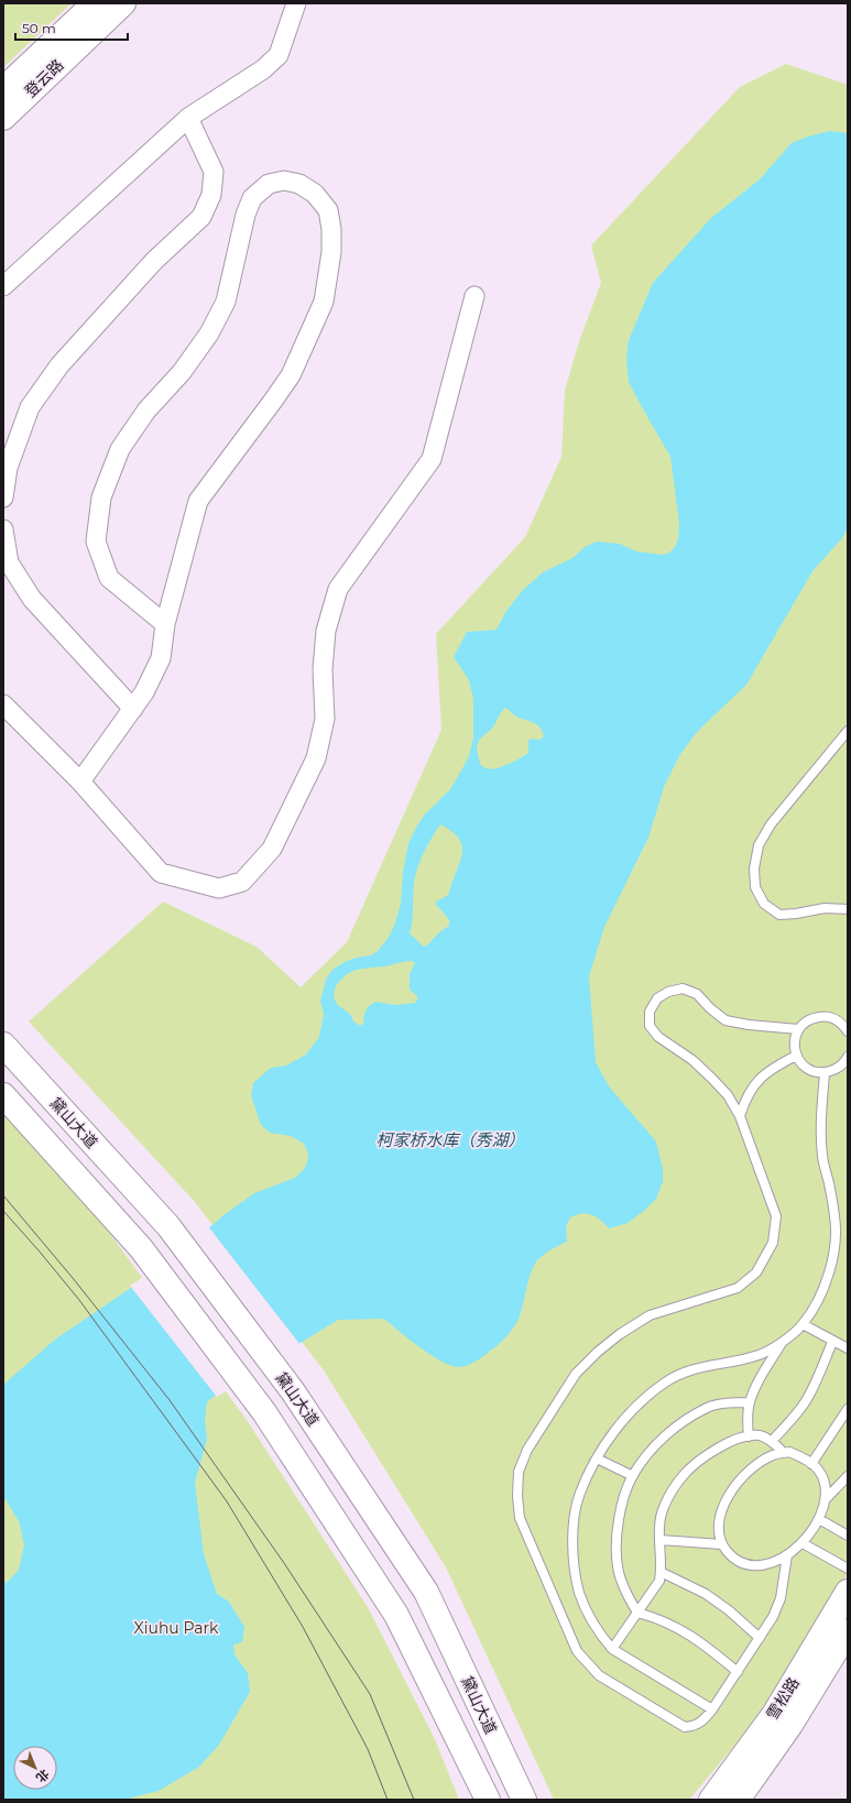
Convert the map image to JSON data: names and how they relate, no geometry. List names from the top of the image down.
{
  "streets": {
    "main road": ["登云路", "黛山大道", "雪松路"]
  },
  "water": ["柯家桥水库（秀湖）"],
  "parks": ["Xiuhu Park"],
  "scale_bar": "50 m",
  "north": "bottom right"
}
